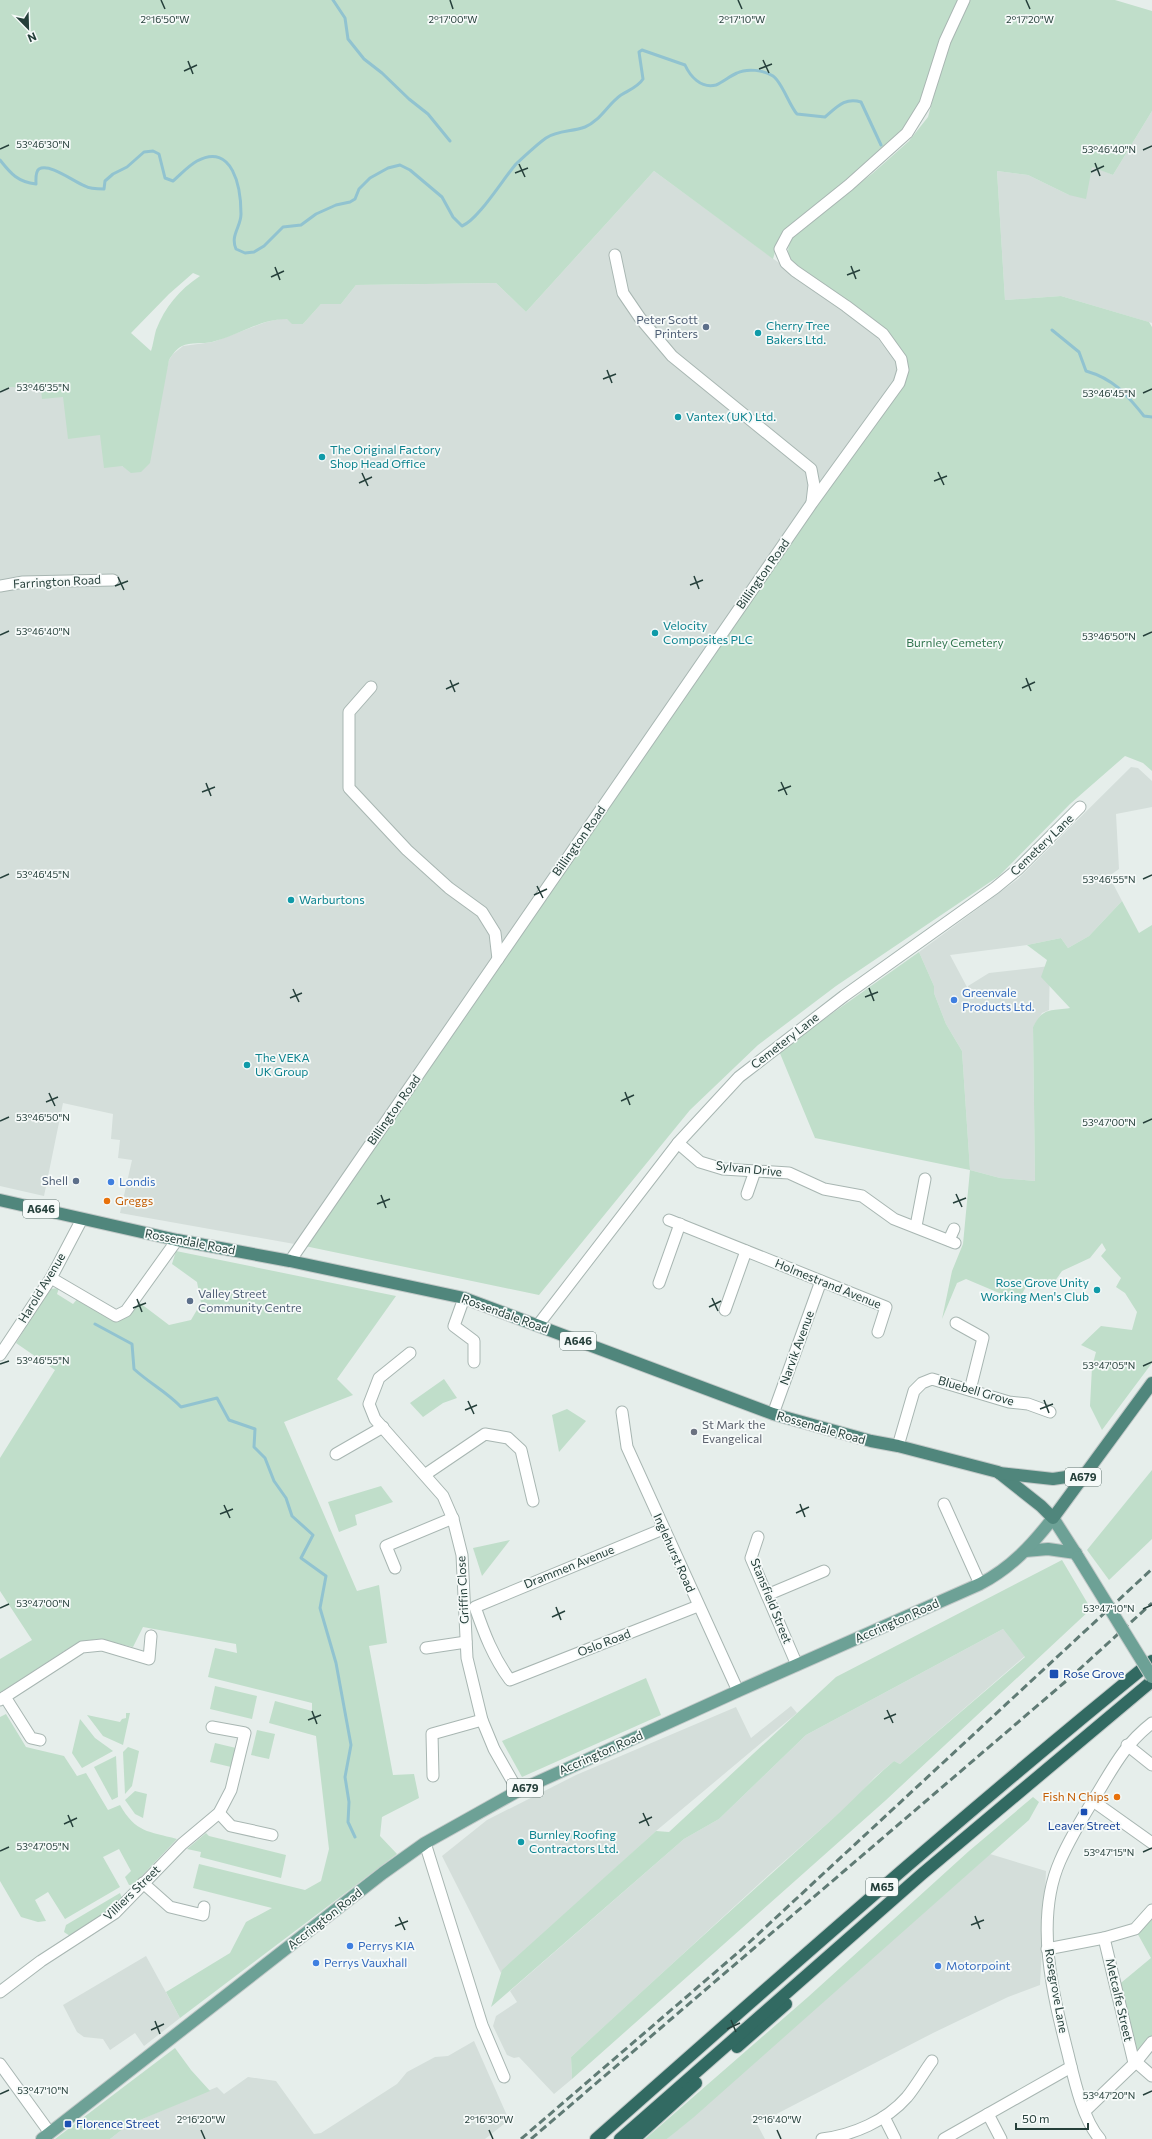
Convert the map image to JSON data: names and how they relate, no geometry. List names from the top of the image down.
{
  "streets": {
    "highway": [
      "A646",
      "Rossendale Road",
      "A679",
      "Accrington Road",
      "M65"
    ],
    "street": [
      "Billington Road",
      "Farrington Road",
      "Cemetery Lane",
      "Sylvan Drive",
      "Holmestrand Avenue",
      "Harold Avenue",
      "Narvik Avenue",
      "Bluebell Grove",
      "Inglehurst Road",
      "Drammen Avenue",
      "Griffin Close",
      "Stansfield Street",
      "Oslo Road",
      "Villiers Street",
      "Rosegrove Lane",
      "Metcalfe Street"
    ]
  },
  "crossings": [
    ["Billington Road", "Rossendale Road"],
    ["Cemetery Lane", "Sylvan Drive"],
    ["Cemetery Lane", "Rossendale Road"],
    ["A646", "Rossendale Road"],
    ["A646", "Accrington Road"],
    ["Rossendale Road", "Harold Avenue"],
    ["Rossendale Road", "Narvik Avenue"],
    ["Rossendale Road", "Bluebell Grove"],
    ["Rossendale Road", "Accrington Road"],
    ["Holmestrand Avenue", "Narvik Avenue"],
    ["Inglehurst Road", "Drammen Avenue"],
    ["Inglehurst Road", "Accrington Road"],
    ["Inglehurst Road", "Oslo Road"],
    ["Drammen Avenue", "Oslo Road"],
    ["Griffin Close", "Accrington Road"],
    ["Stansfield Street", "Accrington Road"]
  ],
  "parks": ["Burnley Cemetery"],
  "places": {
    "other": [
      "Peter Scott Printers",
      "Cherry Tree Bakers Ltd.",
      "Vantex (UK) Ltd.",
      "The Original Factory Shop Head Office",
      "Velocity Composites PLC",
      "Warburtons",
      "Greenvale Products Ltd.",
      "The VEKA UK Group",
      "Shell",
      "Londis",
      "Greggs",
      "Rose Grove Unity Working Men's Club",
      "Valley Street Community Centre",
      "St Mark the Evangelical",
      "Fish N Chips",
      "Burnley Roofing Contractors Ltd.",
      "Perrys KIA",
      "Perrys Vauxhall",
      "Motorpoint"
    ],
    "transit": ["Rose Grove", "Leaver Street", "Florence Street"]
  },
  "scale_bar": "50 m",
  "north": "bottom right",
  "coordinates": [
    "2°16'50\"W",
    "2°17'00\"W",
    "2°17'10\"W",
    "2°17'20\"W",
    "53°46'30\"N",
    "53°46'40\"N",
    "53°46'35\"N",
    "53°46'45\"N",
    "53°46'50\"N",
    "53°46'55\"N",
    "53°47'00\"N",
    "53°47'05\"N",
    "53°47'10\"N",
    "53°47'15\"N",
    "53°47'20\"N",
    "2°16'20\"W",
    "2°16'30\"W",
    "2°16'40\"W"
  ]
}
